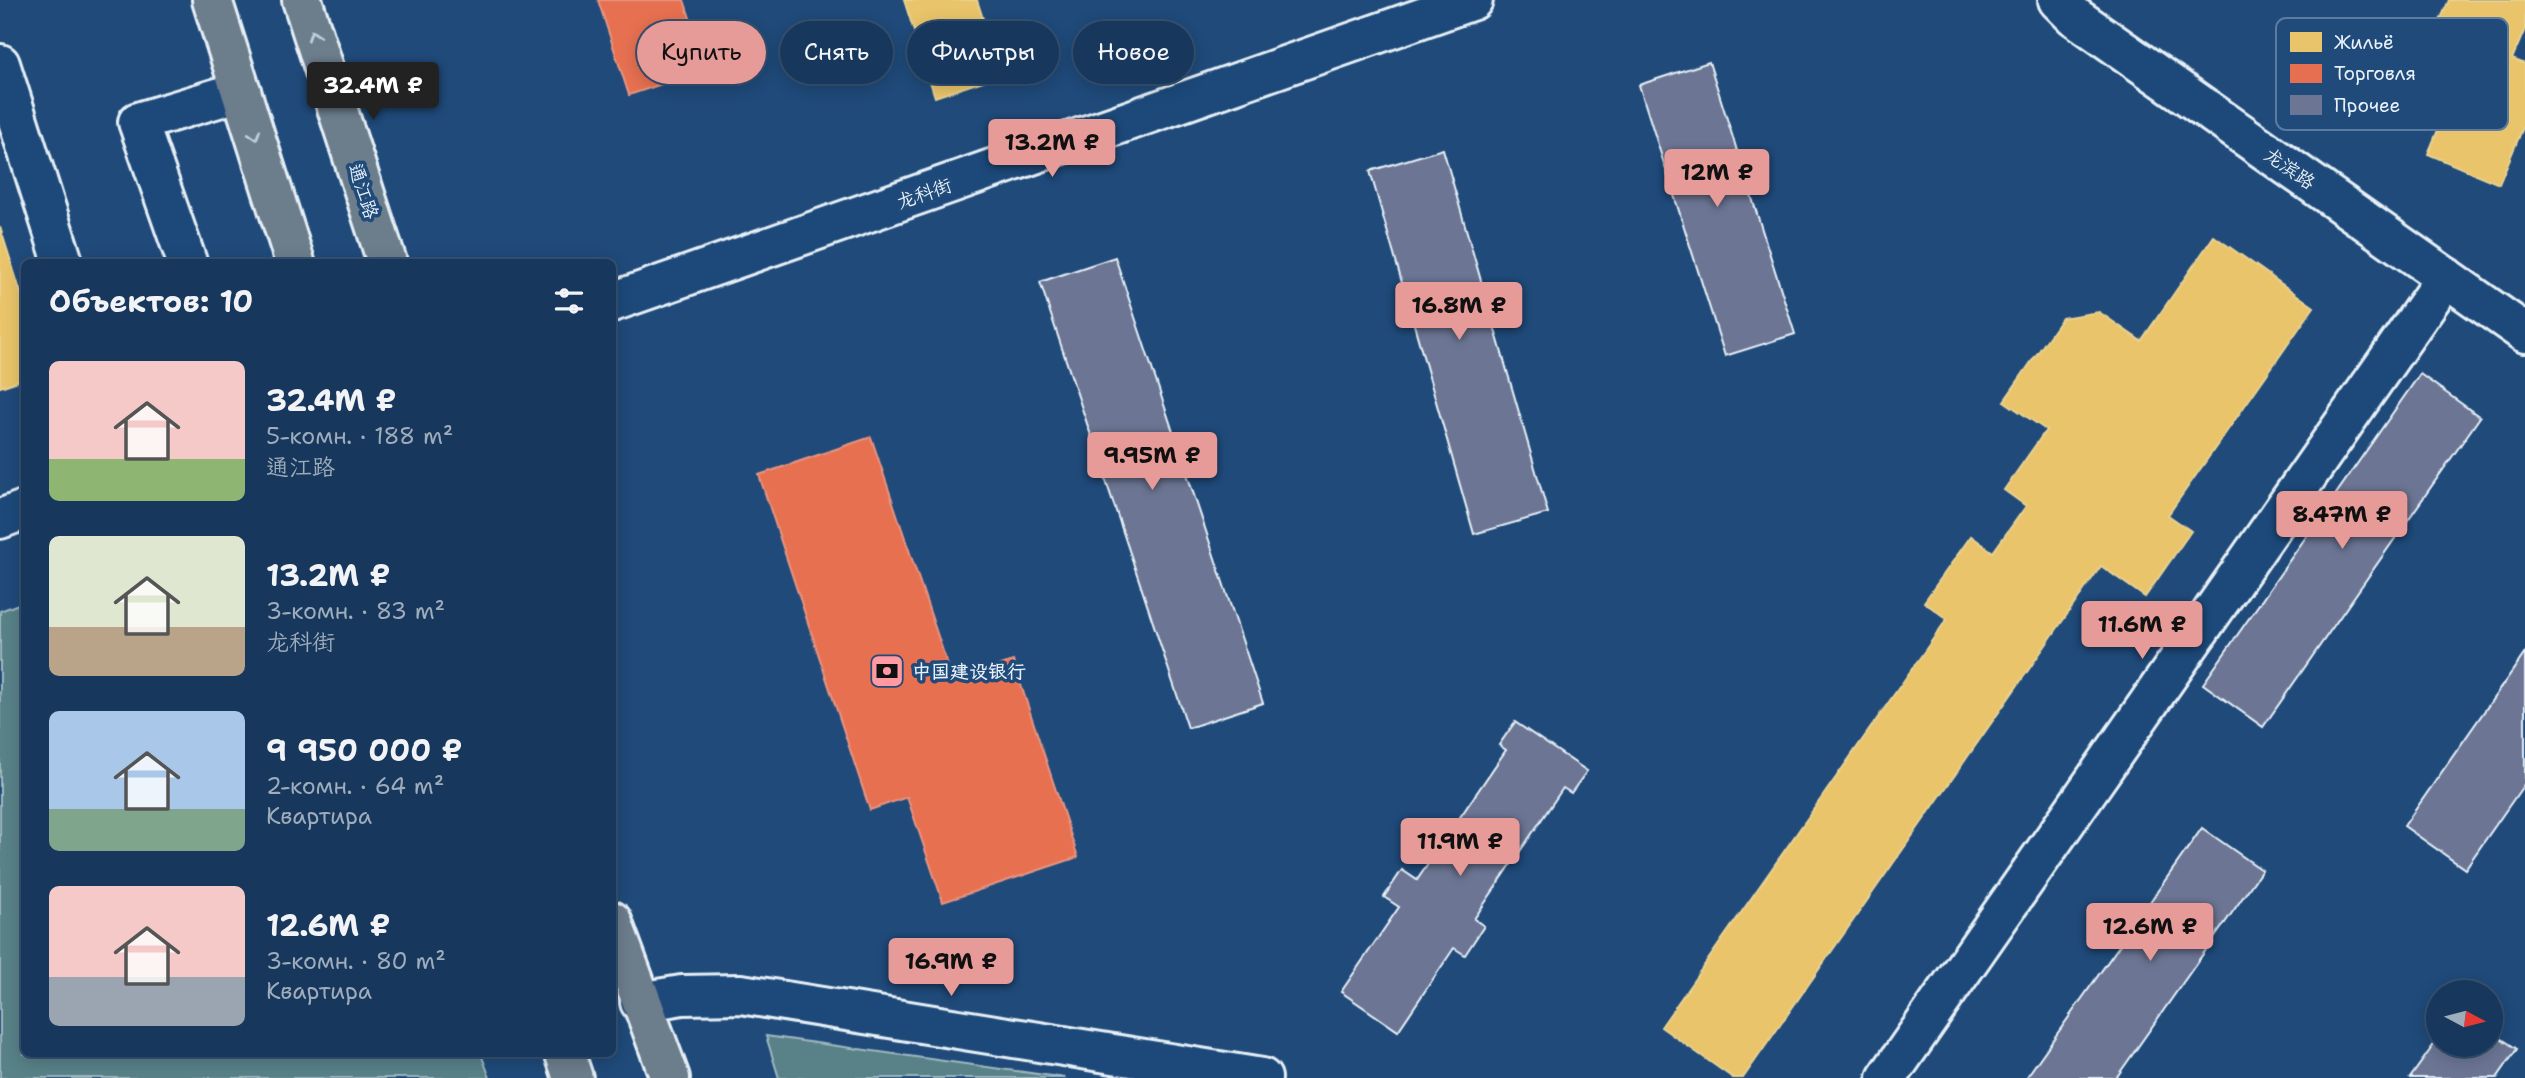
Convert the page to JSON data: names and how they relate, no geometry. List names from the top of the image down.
{
  "streets": {
    "main road": ["通江路"],
    "street": ["龙滨路", "龙科街"]
  },
  "places": {
    "bank": ["中国建设银行"]
  },
  "legend": ["Жильё", "Торговля", "Прочее"],
  "north": "right",
  "page": {
    "chip": [
      "Купить",
      "Снять",
      "Фильтры",
      "Новое"
    ],
    "price": [
      "32.4M ₽",
      "13.2M ₽",
      "12M ₽",
      "16.8M ₽",
      "9.95M ₽",
      "8.47M ₽",
      "11.6M ₽",
      "11.9M ₽",
      "12.6M ₽",
      "16.9M ₽"
    ],
    "heading": "Объектов: 10",
    "list": [
      {
        "name": "32.4M ₽",
        "note": "5-комн. · 188 m² · 通江路"
      },
      {
        "name": "13.2M ₽",
        "note": "3-комн. · 83 m² · 龙科街"
      },
      {
        "name": "9 950 000 ₽",
        "note": "2-комн. · 64 m² · Квартира"
      },
      {
        "name": "12.6M ₽",
        "note": "3-комн. · 80 m² · Квартира"
      }
    ]
  }
}
